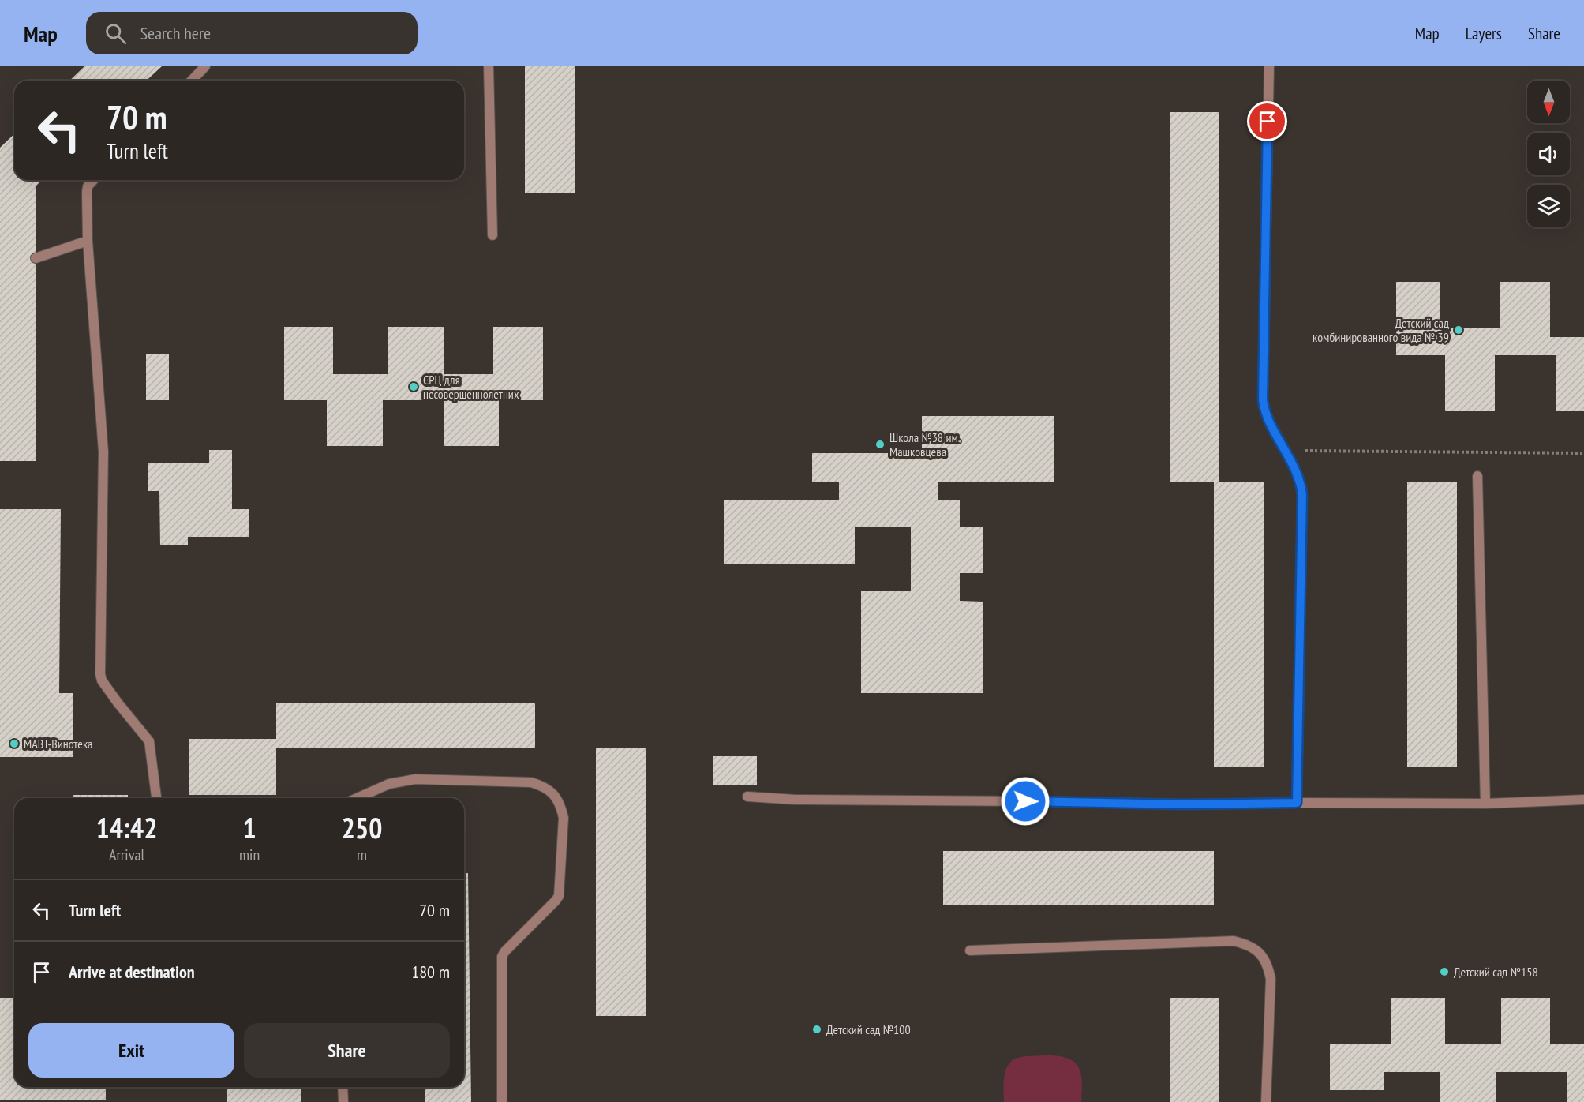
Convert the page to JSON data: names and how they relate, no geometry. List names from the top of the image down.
{
  "places": [
    "Детский сад комбинированного вида № 39",
    "СРЦ для несовершеннолетних",
    "Школа №38 им. Машковцева",
    "МАВТ-Винотека",
    "Детский сад №158",
    "Детский сад №100"
  ],
  "north": "bottom",
  "page": {
    "header": "Map",
    "search": "Search here",
    "nav": ["Map", "Layers", "Share"],
    "turn": ["70 m", "Turn left"],
    "eta": [
      "14:42",
      "Arrival",
      "1",
      "min",
      "250",
      "m"
    ],
    "list": [
      {
        "name": "Turn left",
        "value": "70 m"
      },
      {
        "name": "Arrive at destination",
        "value": "180 m"
      }
    ],
    "buttons": ["Exit", "Share"]
  }
}
